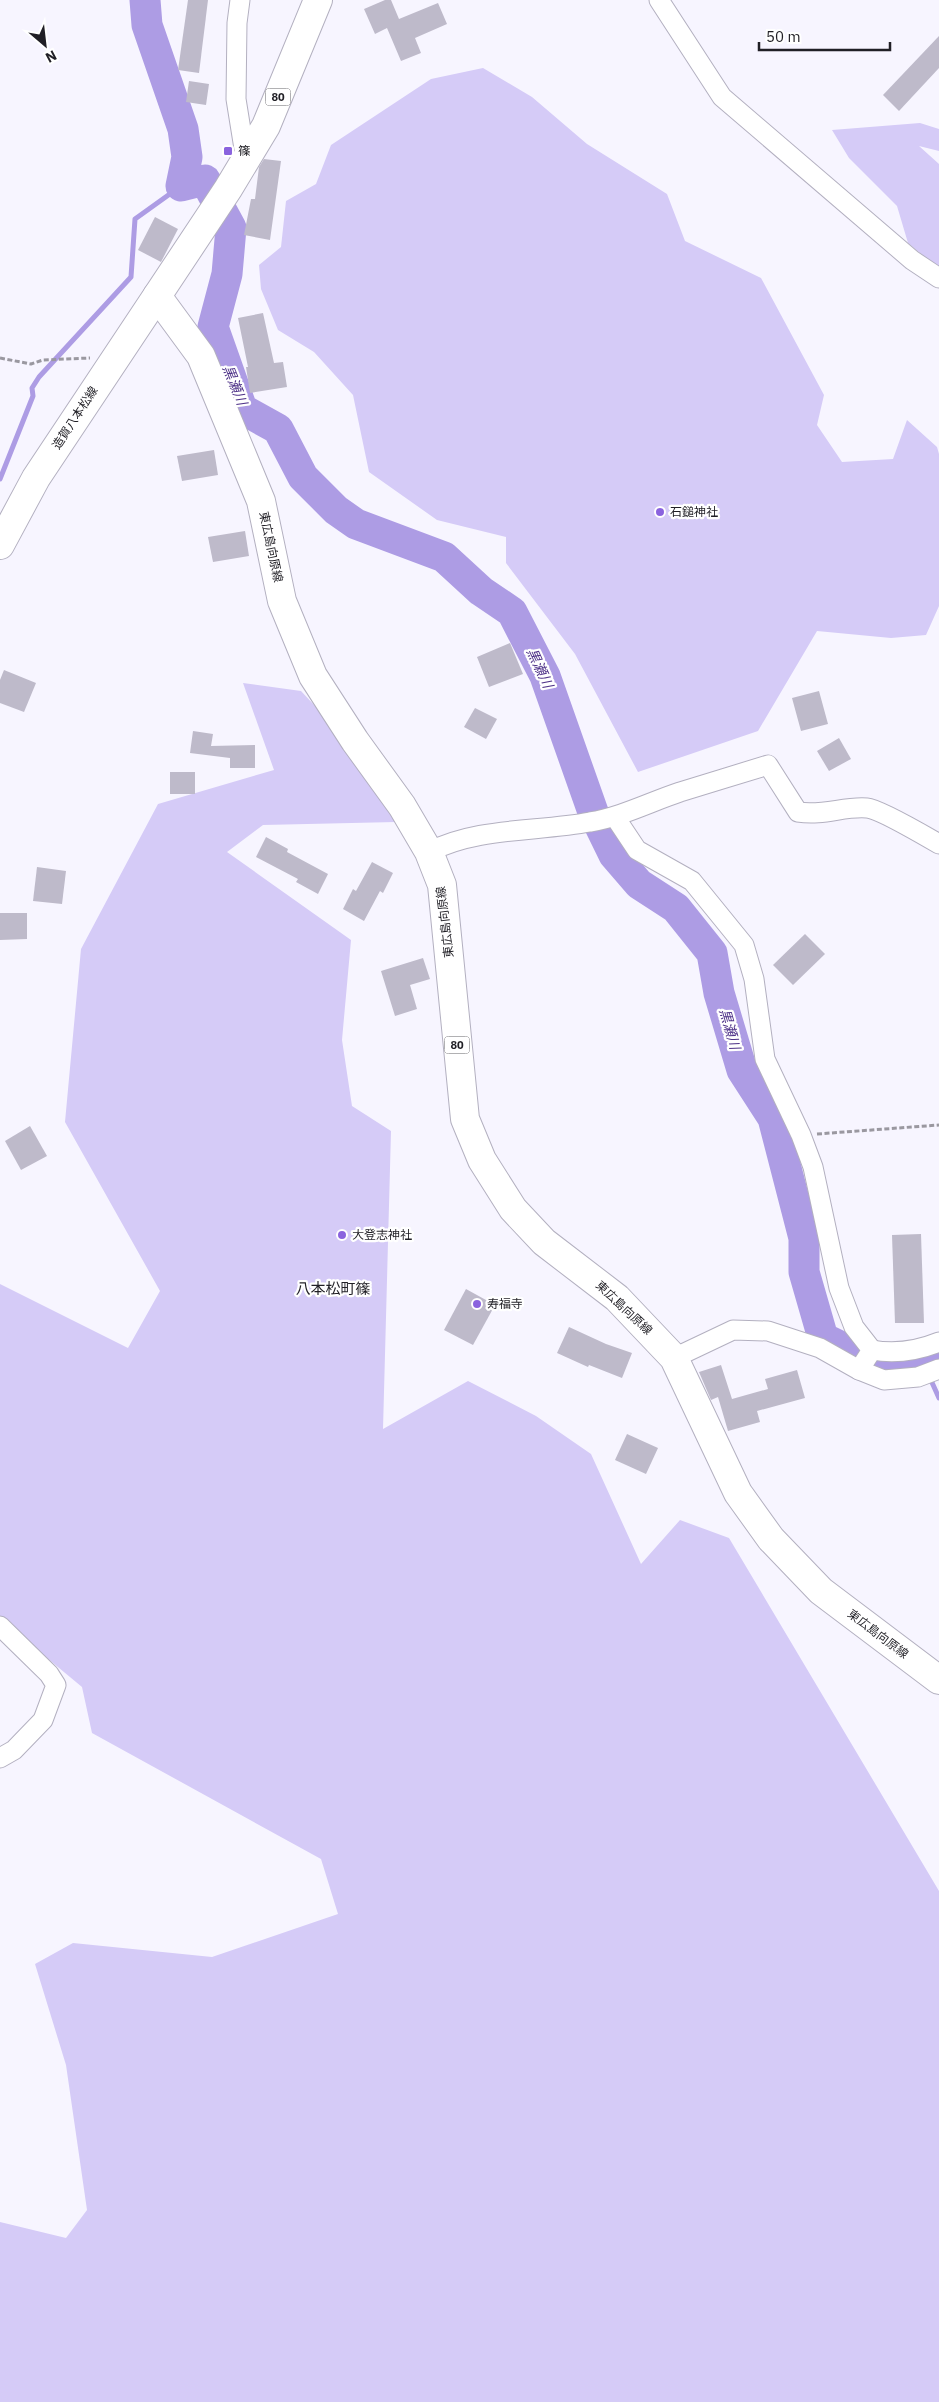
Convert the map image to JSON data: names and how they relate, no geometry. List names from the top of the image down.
{
  "streets": {
    "main road": ["80", "造賀八本松線", "東広島向原線"]
  },
  "crossings": [
    ["80", "造賀八本松線"],
    ["80", "東広島向原線"],
    ["造賀八本松線", "東広島向原線"]
  ],
  "districts": ["八本松町篠"],
  "water": ["黒瀬川"],
  "places": {
    "transit": ["篠"],
    "other": ["石鎚神社", "大登志神社", "寿福寺"]
  },
  "scale_bar": "50 m",
  "north": "bottom right"
}
